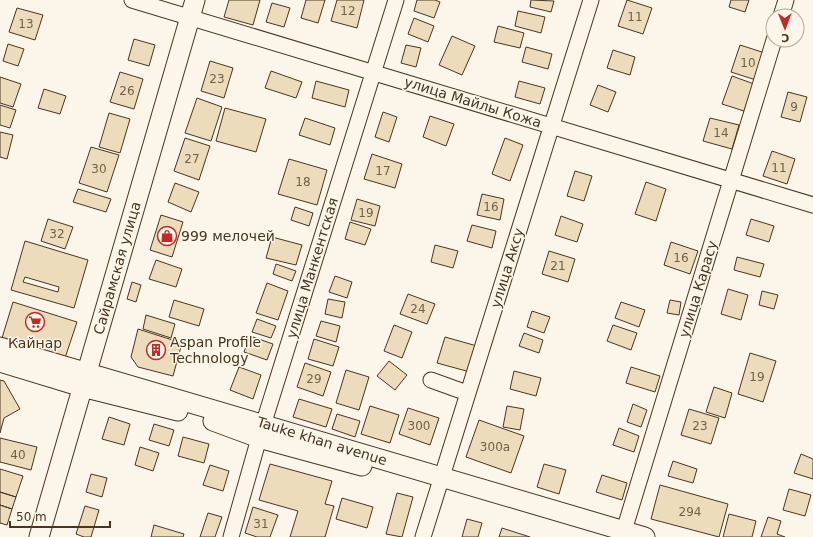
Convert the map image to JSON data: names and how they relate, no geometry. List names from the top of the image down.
{
  "streets": {
    "main road": ["Сайрамская улица", "Tauke khan avenue"],
    "street": [
      "улица Майлы Кожа",
      "улица Манкентская",
      "улица Аксу",
      "улица Карасу"
    ]
  },
  "crossings": [
    ["улица Майлы Кожа", "Сайрамская улица"],
    ["улица Майлы Кожа", "улица Манкентская"],
    ["улица Майлы Кожа", "улица Аксу"],
    ["улица Майлы Кожа", "улица Карасу"],
    ["Сайрамская улица", "Tauke khan avenue"],
    ["улица Манкентская", "Tauke khan avenue"],
    ["улица Аксу", "Tauke khan avenue"],
    ["улица Карасу", "Tauke khan avenue"]
  ],
  "places": {
    "shop": ["999 мелочей"],
    "supermarket": ["Кайнар"],
    "building": ["Aspan Profile Technology"]
  },
  "house_numbers": [
    "12",
    "11",
    "13",
    "10",
    "23",
    "26",
    "9",
    "14",
    "27",
    "11",
    "30",
    "17",
    "18",
    "16",
    "19",
    "32",
    "16",
    "21",
    "24",
    "19",
    "29",
    "300",
    "23",
    "300а",
    "40",
    "294",
    "31"
  ],
  "scale_bar": "50 m",
  "north": "bottom"
}
